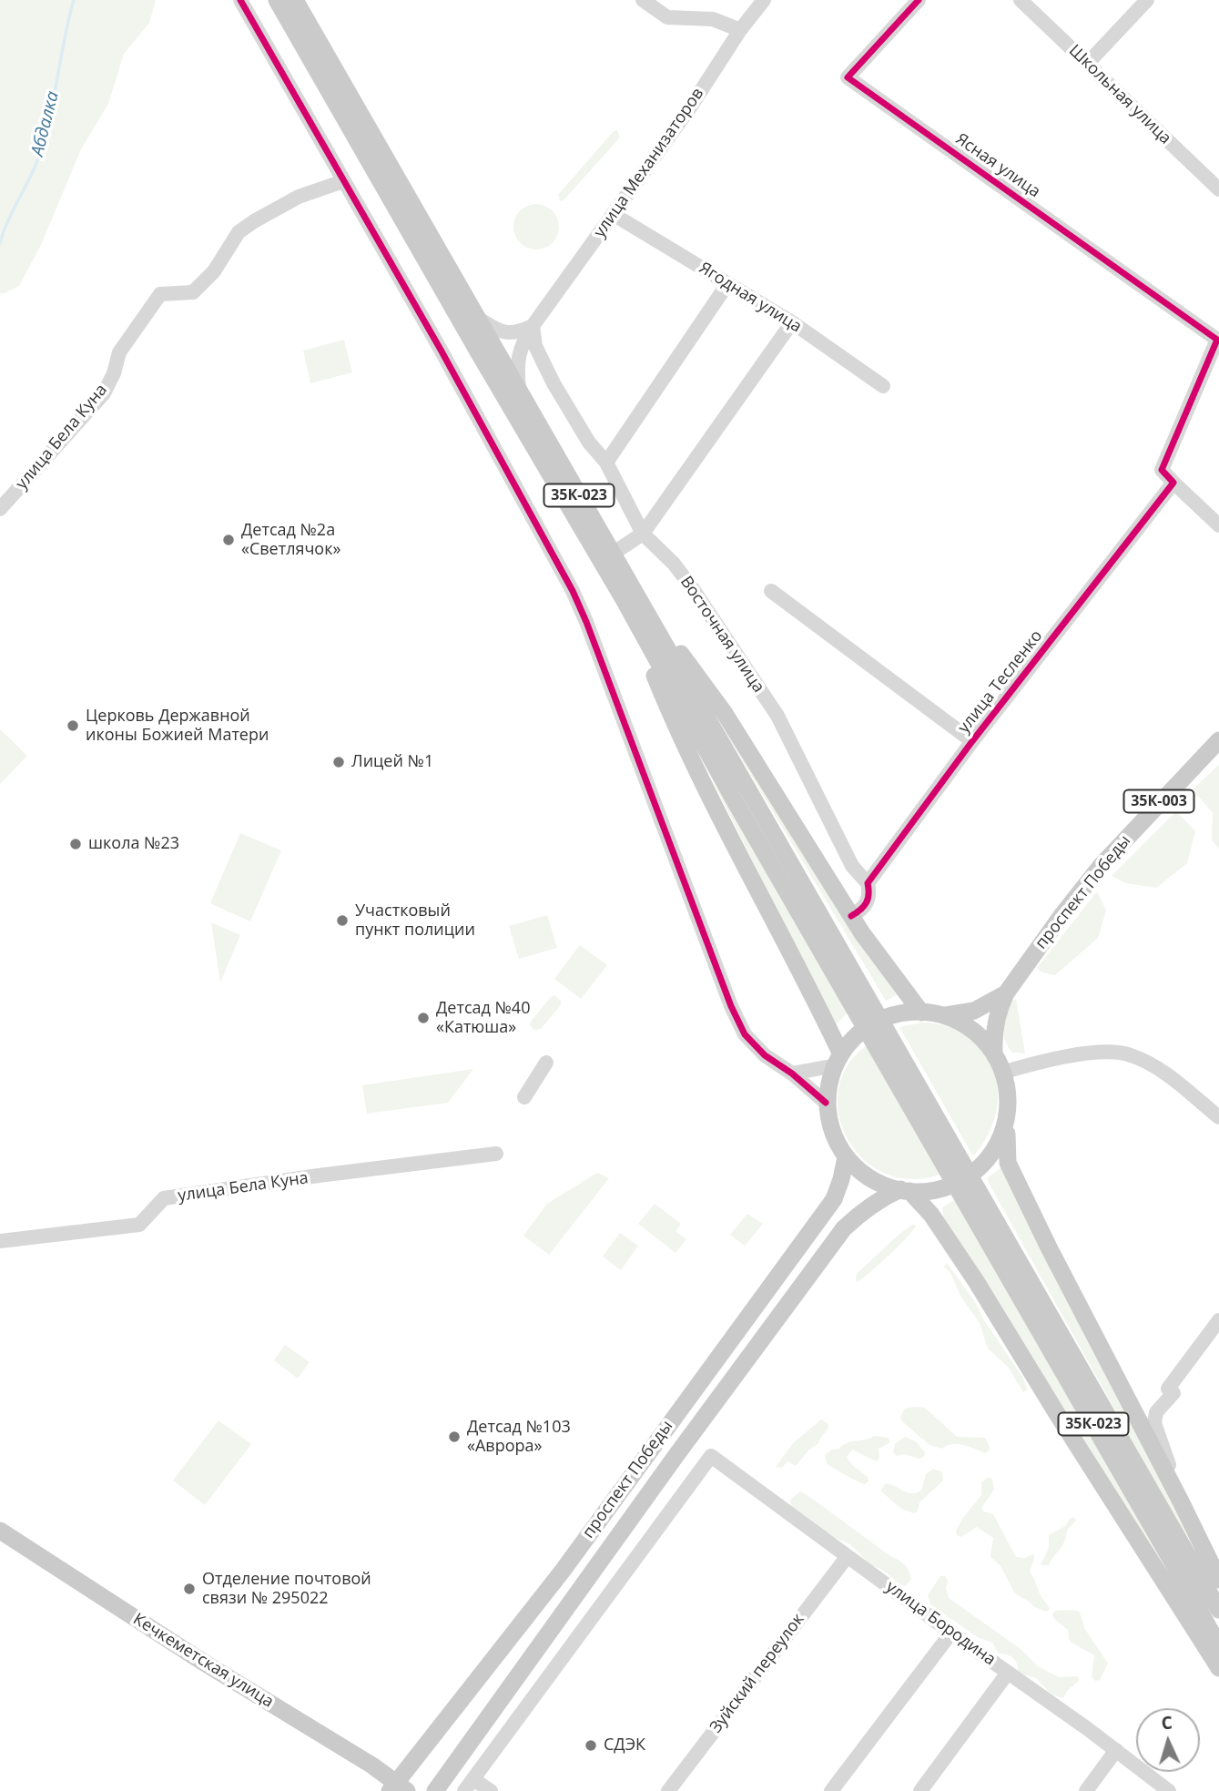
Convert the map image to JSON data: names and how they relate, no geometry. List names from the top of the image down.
{
  "streets": {
    "main road": [
      "35К-023",
      "35К-003",
      "проспект Победы",
      "Кечкеметская улица"
    ],
    "street": [
      "Школьная улица",
      "улица Механизаторов",
      "Ясная улица",
      "Ягодная улица",
      "улица Бела Куна",
      "Восточная улица",
      "улица Тесленко",
      "улица Бородина",
      "Зуйский переулок"
    ]
  },
  "crossings": [
    ["улица Механизаторов", "Ягодная улица"],
    ["улица Механизаторов", "35К-023"],
    ["улица Механизаторов", "Восточная улица"],
    ["Ясная улица", "улица Тесленко"],
    ["Восточная улица", "улица Тесленко"],
    ["проспект Победы", "Кечкеметская улица"],
    ["улица Бородина", "Зуйский переулок"]
  ],
  "water": ["Абдалка"],
  "places": [
    "Детсад №2а «Светлячок»",
    "Церковь Державной иконы Божией Матери",
    "Лицей №1",
    "школа №23",
    "Участковый пункт полиции",
    "Детсад №40 «Катюша»",
    "Детсад №103 «Аврора»",
    "Отделение почтовой связи № 295022",
    "СДЭК"
  ],
  "north": "top"
}
